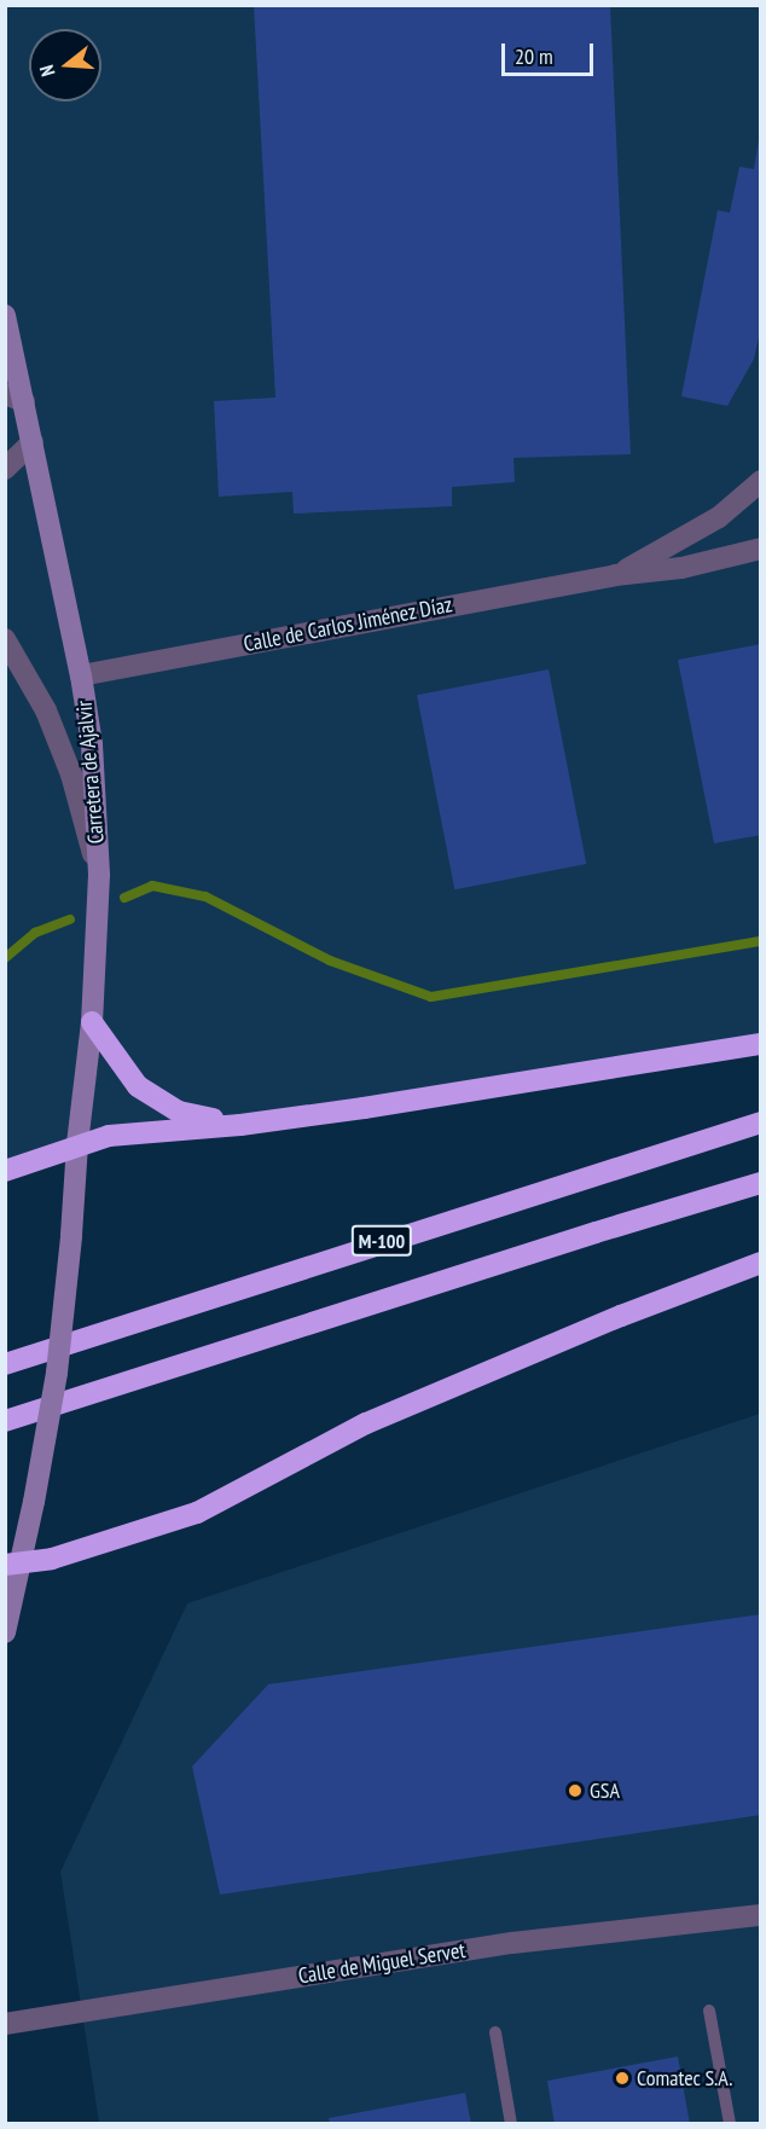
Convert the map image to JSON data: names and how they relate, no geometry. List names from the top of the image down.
{
  "streets": {
    "highway": ["M-100"],
    "street": ["Calle de Carlos Jiménez Díaz", "Carretera de Ajalvir", "Calle de Miguel Servet"]
  },
  "crossings": [
    ["Calle de Carlos Jiménez Díaz", "Carretera de Ajalvir"]
  ],
  "places": ["GSA", "Comatec S.A."],
  "scale_bar": "20 m",
  "north": "left"
}
